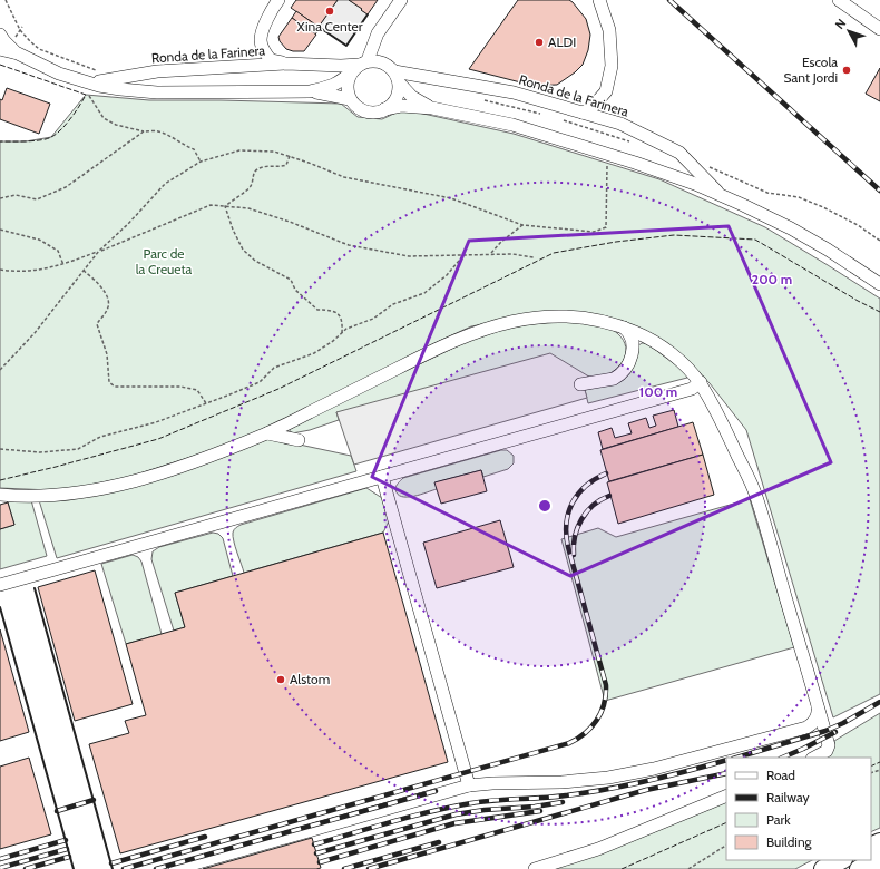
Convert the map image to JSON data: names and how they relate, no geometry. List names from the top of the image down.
{
  "streets": {
    "street": ["Ronda de la Farinera"]
  },
  "parks": ["Parc de la Creueta"],
  "places": [
    "Xina Center",
    "ALDI",
    "Escola Sant Jordi",
    "Alstom"
  ],
  "legend": [
    "Road",
    "Railway",
    "Park",
    "Building"
  ],
  "north": "top left",
  "rings": ["200 m", "100 m"]
}
